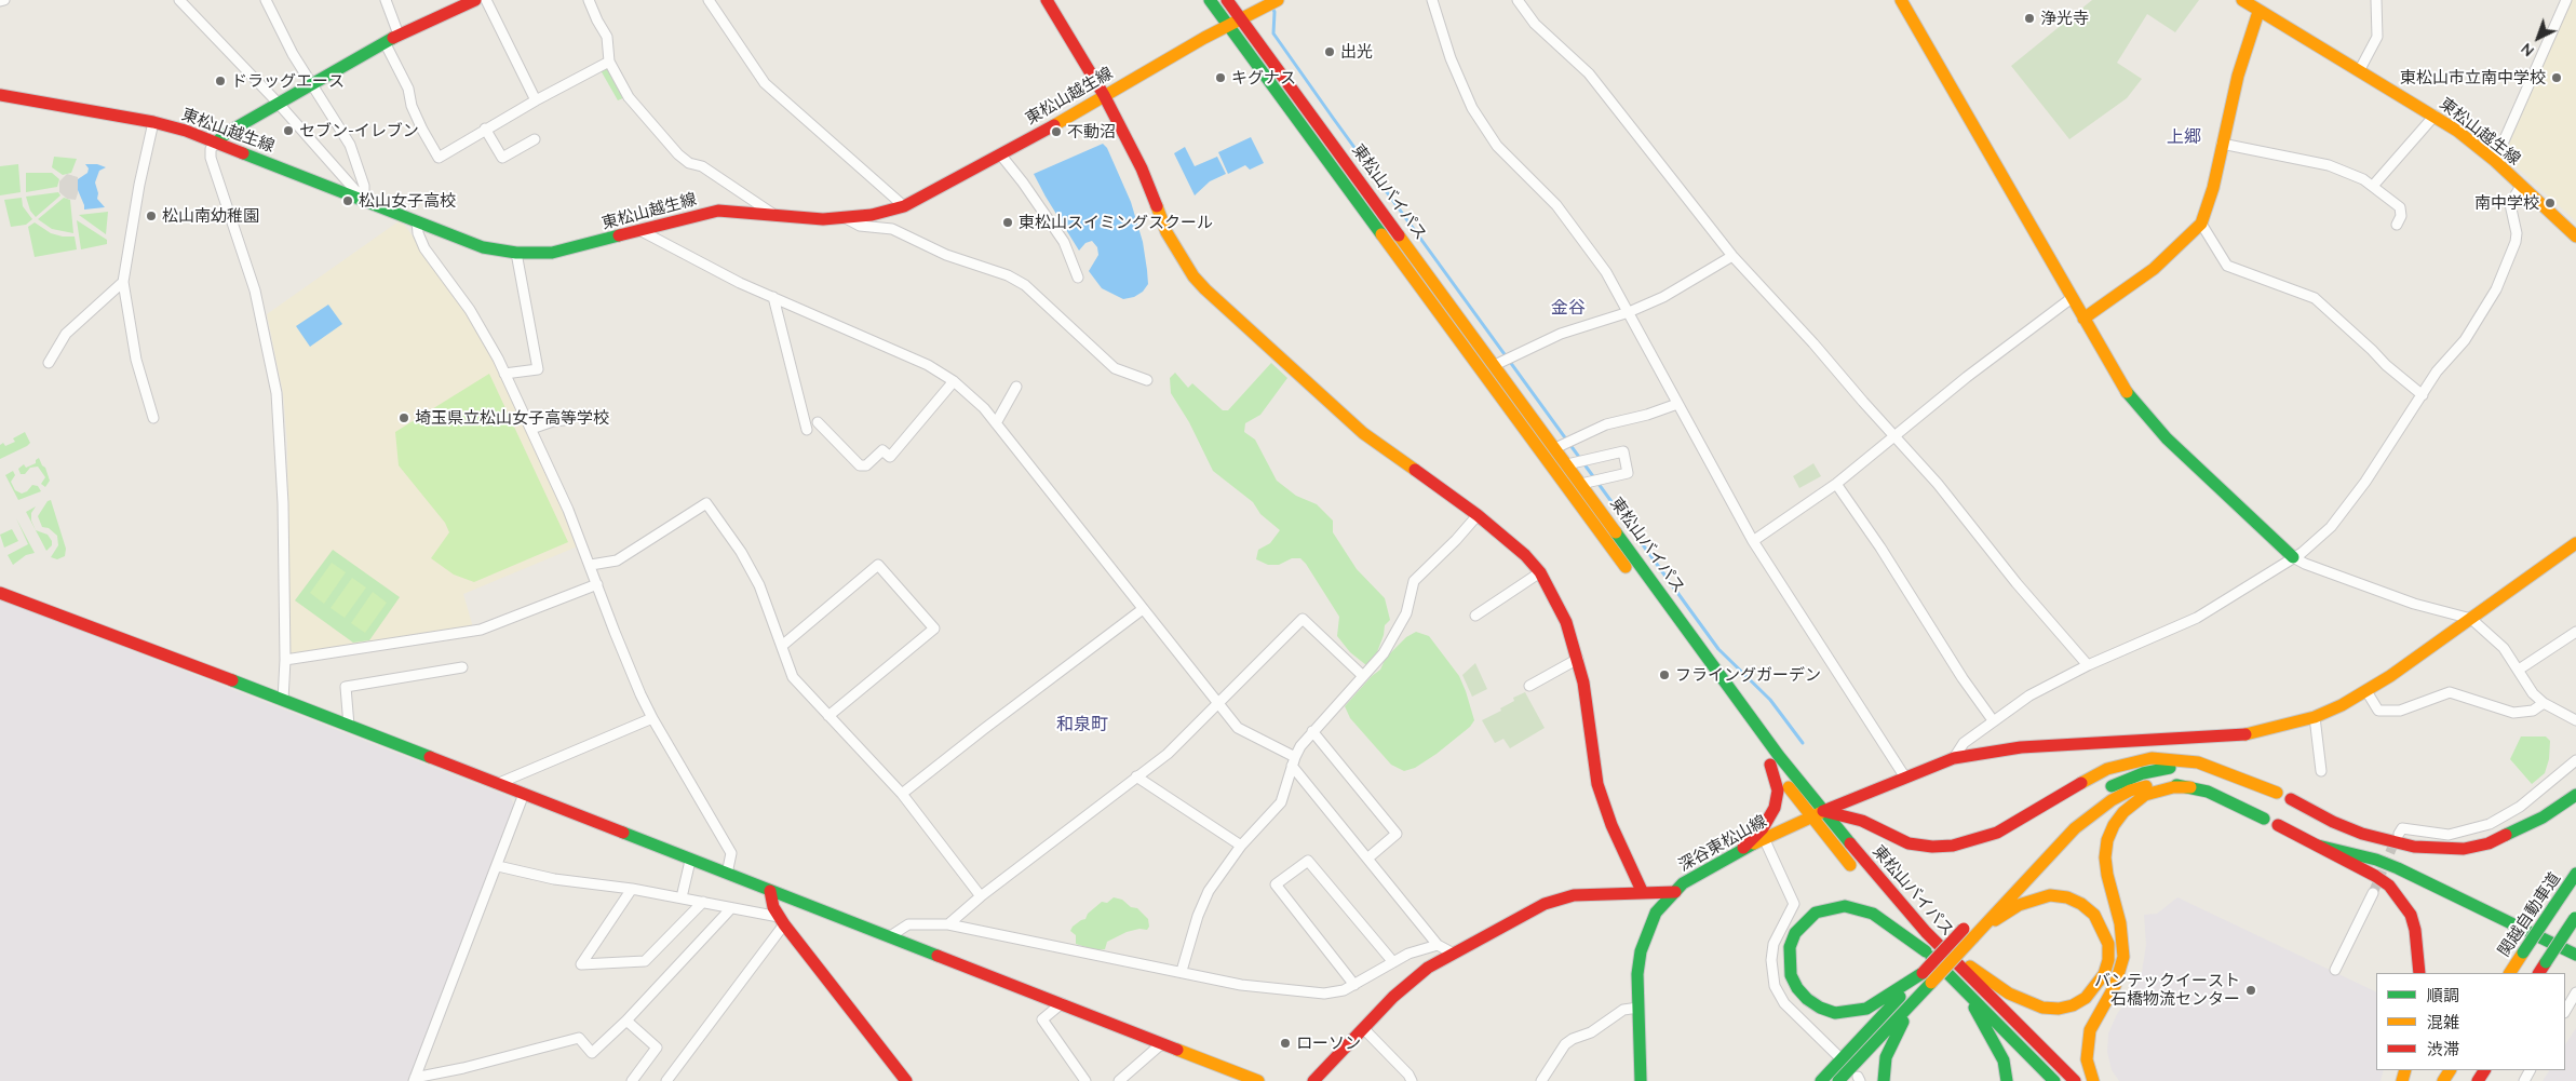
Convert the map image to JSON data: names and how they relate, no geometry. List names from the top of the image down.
{
  "streets": {
    "main road": [
      "東松山越生線",
      "東松山バイパス",
      "深谷東松山線",
      "関越自動車道"
    ]
  },
  "crossings": [
    ["東松山越生線", "東松山バイパス"],
    ["東松山バイパス", "深谷東松山線"]
  ],
  "districts": ["上郷", "金谷", "和泉町"],
  "places": [
    "浄光寺",
    "出光",
    "キグナス",
    "東松山市立南中学校",
    "ドラッグエース",
    "セブン-イレブン",
    "不動沼",
    "松山女子高校",
    "南中学校",
    "松山南幼稚園",
    "東松山スイミングスクール",
    "埼玉県立松山女子高等学校",
    "フライングガーデン",
    "バンテックイースト 石橋物流センター",
    "ローソン"
  ],
  "legend": ["順調", "混雑", "渋滞"],
  "north": "bottom left"
}
